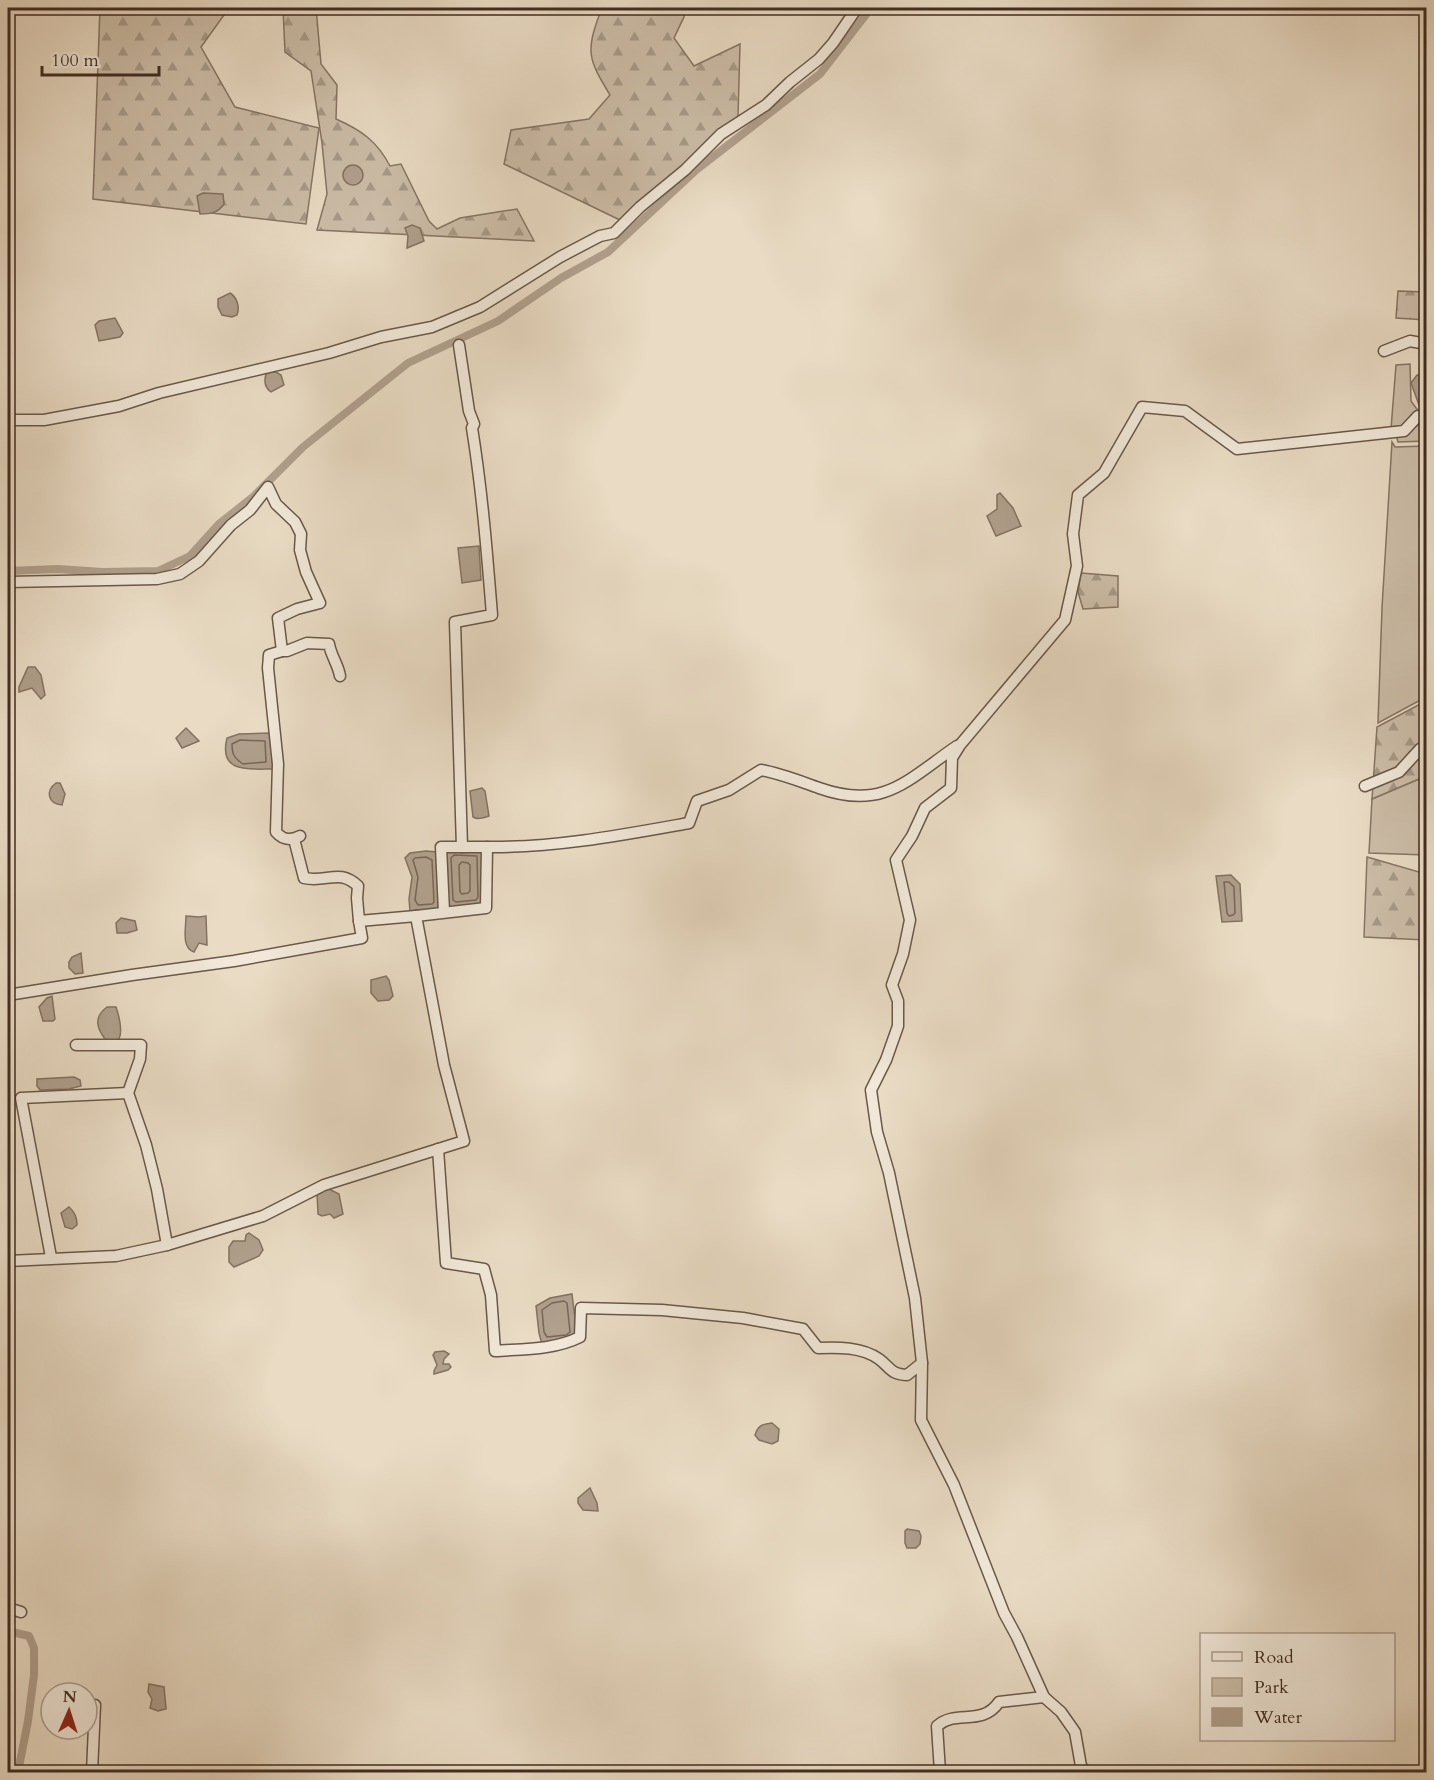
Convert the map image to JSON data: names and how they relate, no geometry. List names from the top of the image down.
{
  "legend": ["Road", "Park", "Water"],
  "scale_bar": "100 m",
  "north": "top"
}
